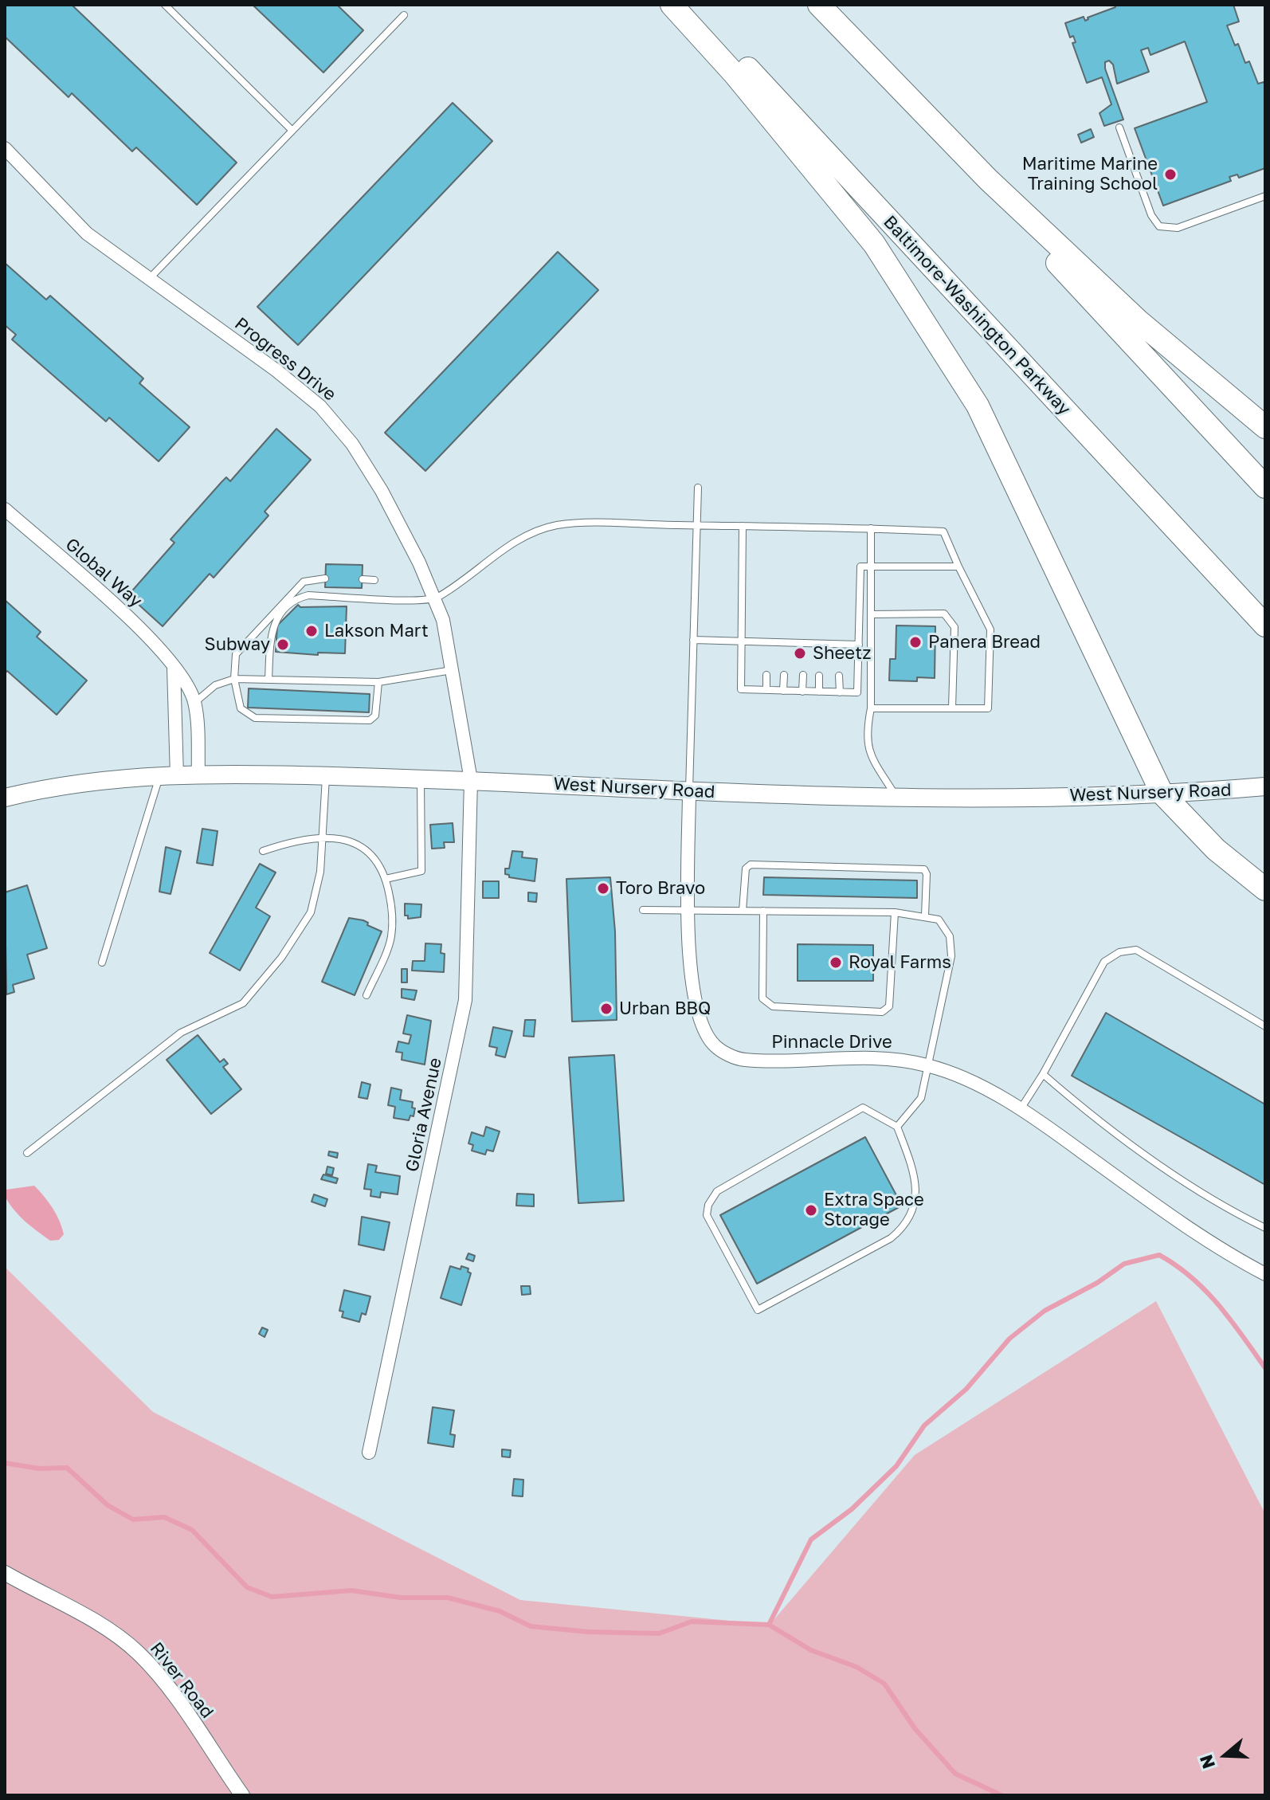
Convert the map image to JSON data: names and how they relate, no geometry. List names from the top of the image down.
{
  "streets": {
    "highway": ["Baltimore-Washington Parkway"],
    "main road": ["West Nursery Road"],
    "street": [
      "Progress Drive",
      "Global Way",
      "Pinnacle Drive",
      "Gloria Avenue",
      "River Road"
    ]
  },
  "crossings": [
    ["Progress Drive", "West Nursery Road"],
    ["Progress Drive", "Gloria Avenue"],
    ["Global Way", "West Nursery Road"],
    ["West Nursery Road", "Pinnacle Drive"],
    ["West Nursery Road", "Gloria Avenue"]
  ],
  "places": [
    "Maritime Marine Training School",
    "Lakson Mart",
    "Panera Bread",
    "Subway",
    "Sheetz",
    "Toro Bravo",
    "Royal Farms",
    "Urban BBQ",
    "Extra Space Storage"
  ],
  "north": "left"
}
